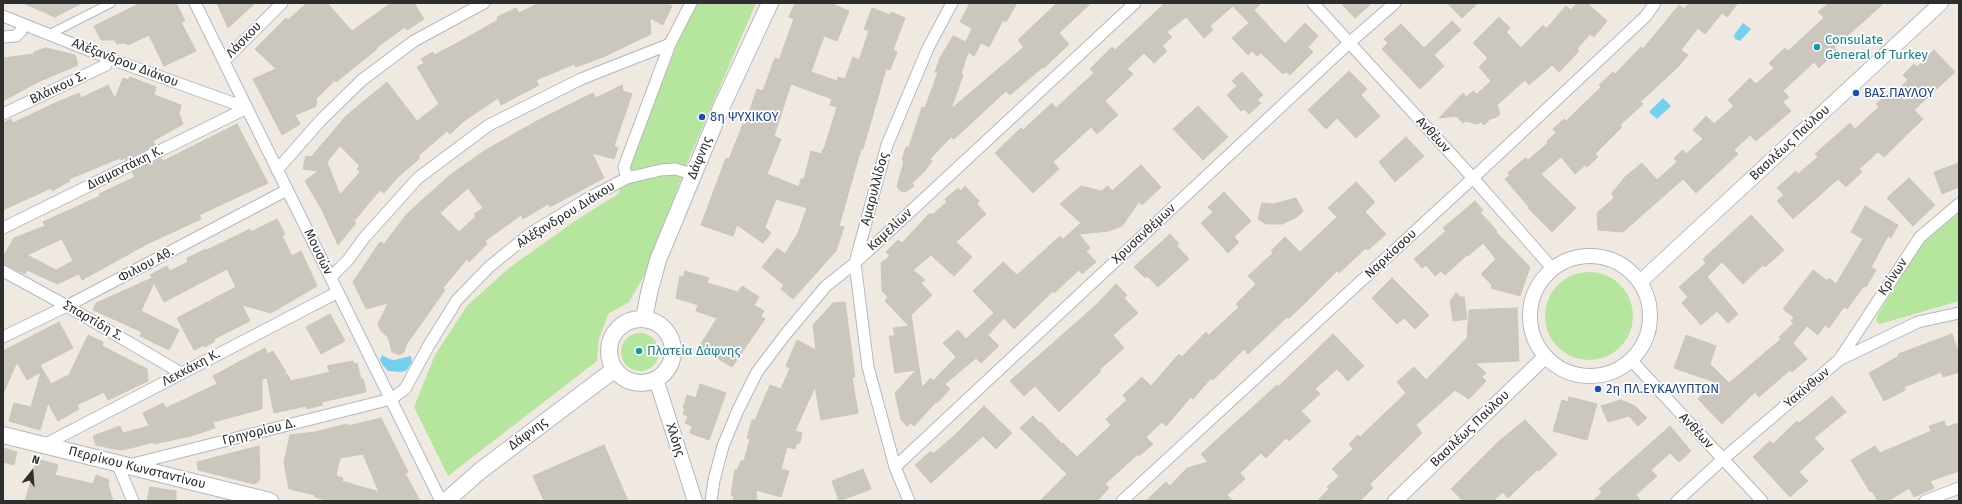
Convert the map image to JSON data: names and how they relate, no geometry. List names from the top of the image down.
{
  "streets": {
    "main road": ["Δάφνης", "Περρίκου Κωνσταντίνου"],
    "street": [
      "Λάσκου",
      "Αλέξανδρου Διάκου",
      "Βλάικου Σ.",
      "Ανθέων",
      "Βασιλέως Παύλου",
      "Διαμαντάκη Κ.",
      "Αμαρυλλίδος",
      "Καμελίων",
      "Χρυσανθέμων",
      "Μουσών",
      "Ναρκίσσου",
      "Φιλιου Αθ.",
      "Κρίνων",
      "Σπαρτίδη Σ.",
      "Λεκκάκη Κ.",
      "Υακίνθων",
      "Γρηγορίου Δ.",
      "Χλόης"
    ]
  },
  "crossings": [
    ["Λάσκου", "Μουσών"],
    ["Αλέξανδρου Διάκου", "Βλάικου Σ."],
    ["Αλέξανδρου Διάκου", "Δάφνης"],
    ["Αλέξανδρου Διάκου", "Διαμαντάκη Κ."],
    ["Αλέξανδρου Διάκου", "Μουσών"],
    ["Αλέξανδρου Διάκου", "Γρηγορίου Δ."],
    ["Ανθέων", "Βασιλέως Παύλου"],
    ["Ανθέων", "Χρυσανθέμων"],
    ["Ανθέων", "Ναρκίσσου"],
    ["Ανθέων", "Υακίνθων"],
    ["Δάφνης", "Χλόης"],
    ["Διαμαντάκη Κ.", "Μουσών"],
    ["Αμαρυλλίδος", "Καμελίων"],
    ["Αμαρυλλίδος", "Χρυσανθέμων"],
    ["Μουσών", "Φιλιου Αθ."],
    ["Μουσών", "Λεκκάκη Κ."],
    ["Μουσών", "Γρηγορίου Δ."],
    ["Φιλιου Αθ.", "Σπαρτίδη Σ."],
    ["Κρίνων", "Υακίνθων"],
    ["Σπαρτίδη Σ.", "Λεκκάκη Κ."],
    ["Λεκκάκη Κ.", "Περρίκου Κωνσταντίνου"],
    ["Γρηγορίου Δ.", "Περρίκου Κωνσταντίνου"]
  ],
  "places": [
    "Consulate General of Turkey",
    "ΒΑΣ.ΠΑΥΛΟΥ",
    "8η ΨΥΧΙΚΟΥ",
    "Πλατεία Δάφνης",
    "2η ΠΛ.ΕΥΚΑΛΥΠΤΩΝ"
  ],
  "north": "top"
}
